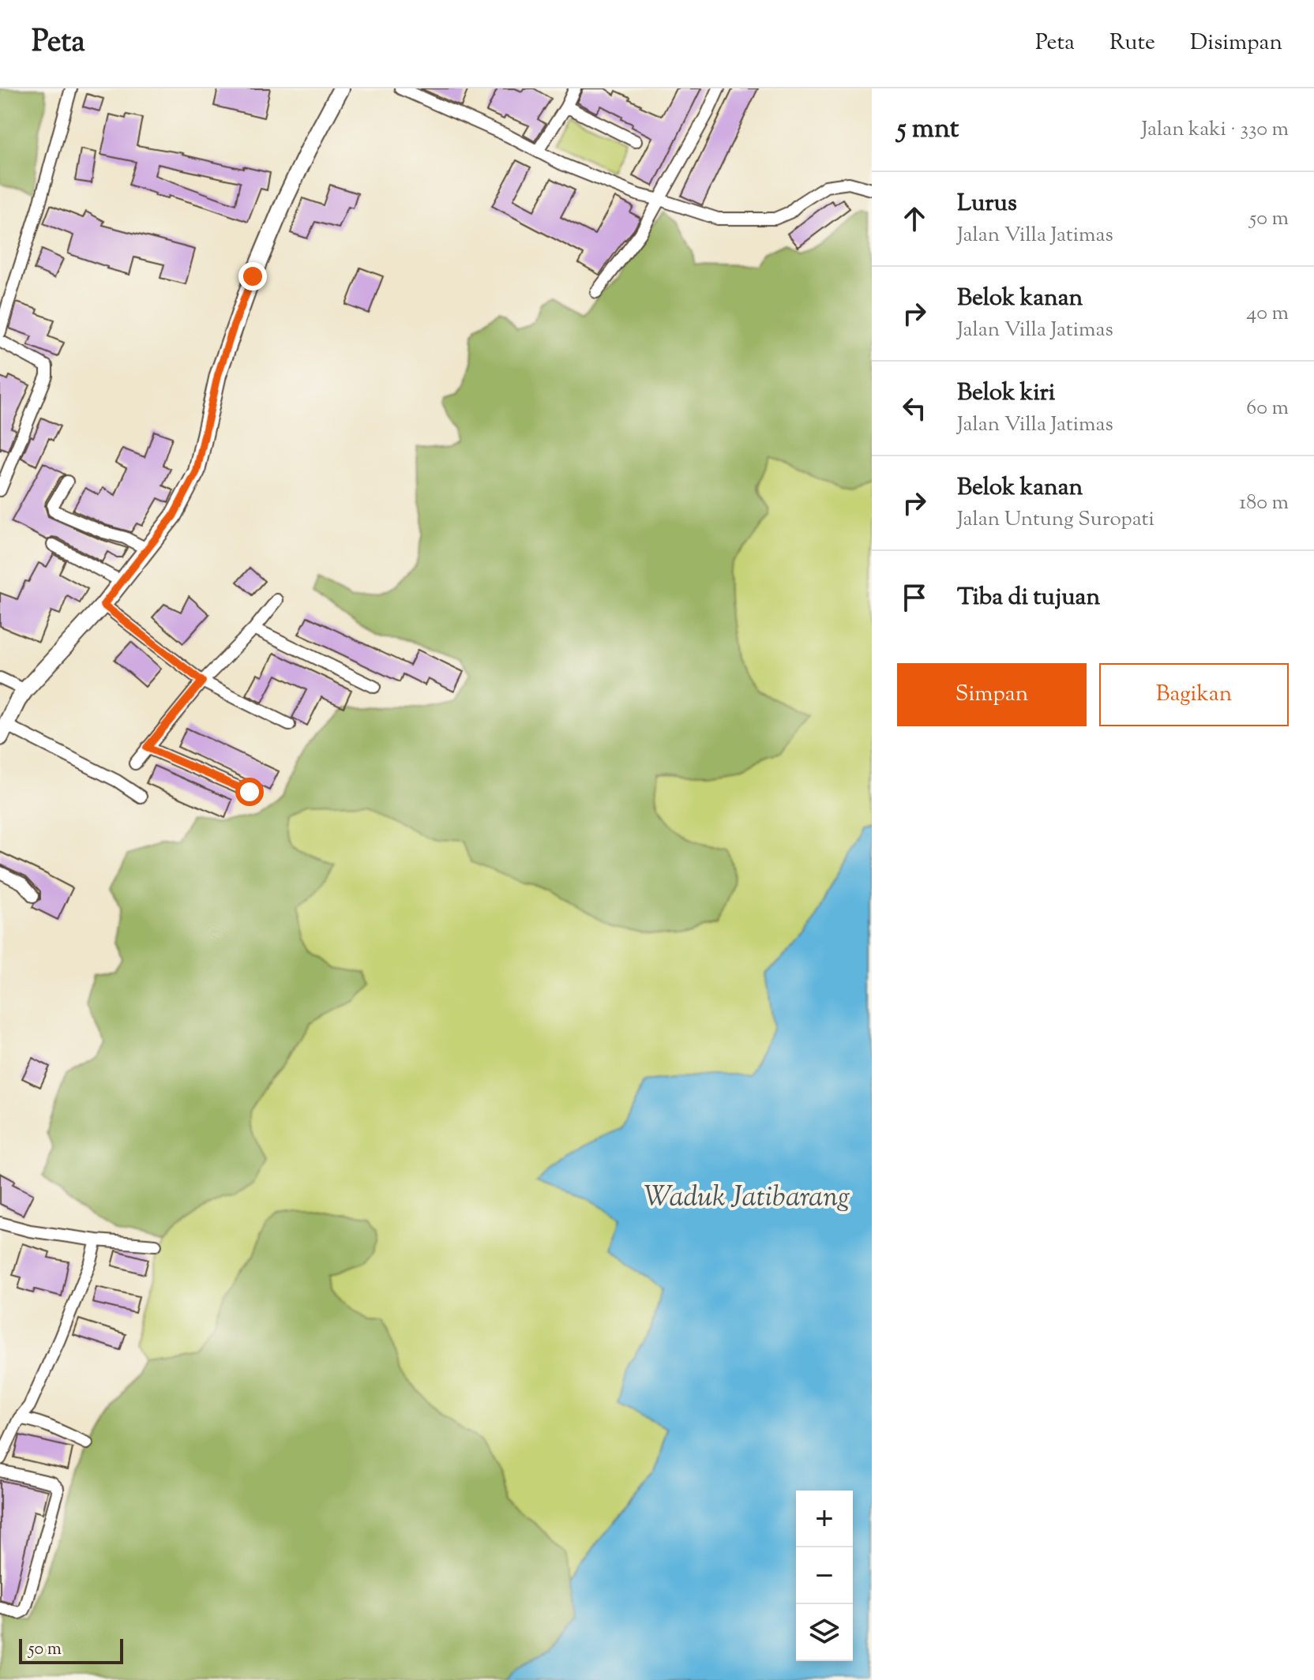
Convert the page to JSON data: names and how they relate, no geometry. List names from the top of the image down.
{
  "water": ["Waduk Jatibarang"],
  "scale_bar": "50 m",
  "page": {
    "header": "Peta",
    "nav": ["Peta", "Rute", "Disimpan"],
    "heading": ["5 mnt", "Jalan kaki · 330 m"],
    "list": [
      ["Lurus", "Jalan Villa Jatimas", "50 m"],
      ["Belok kanan", "Jalan Villa Jatimas", "40 m"],
      ["Belok kiri", "Jalan Villa Jatimas", "60 m"],
      ["Belok kanan", "Jalan Untung Suropati", "180 m"],
      "Tiba di tujuan"
    ],
    "buttons": ["Simpan", "Bagikan"],
    "map_buttons": ["+", "−"],
    "scale": "50 m"
  }
}
